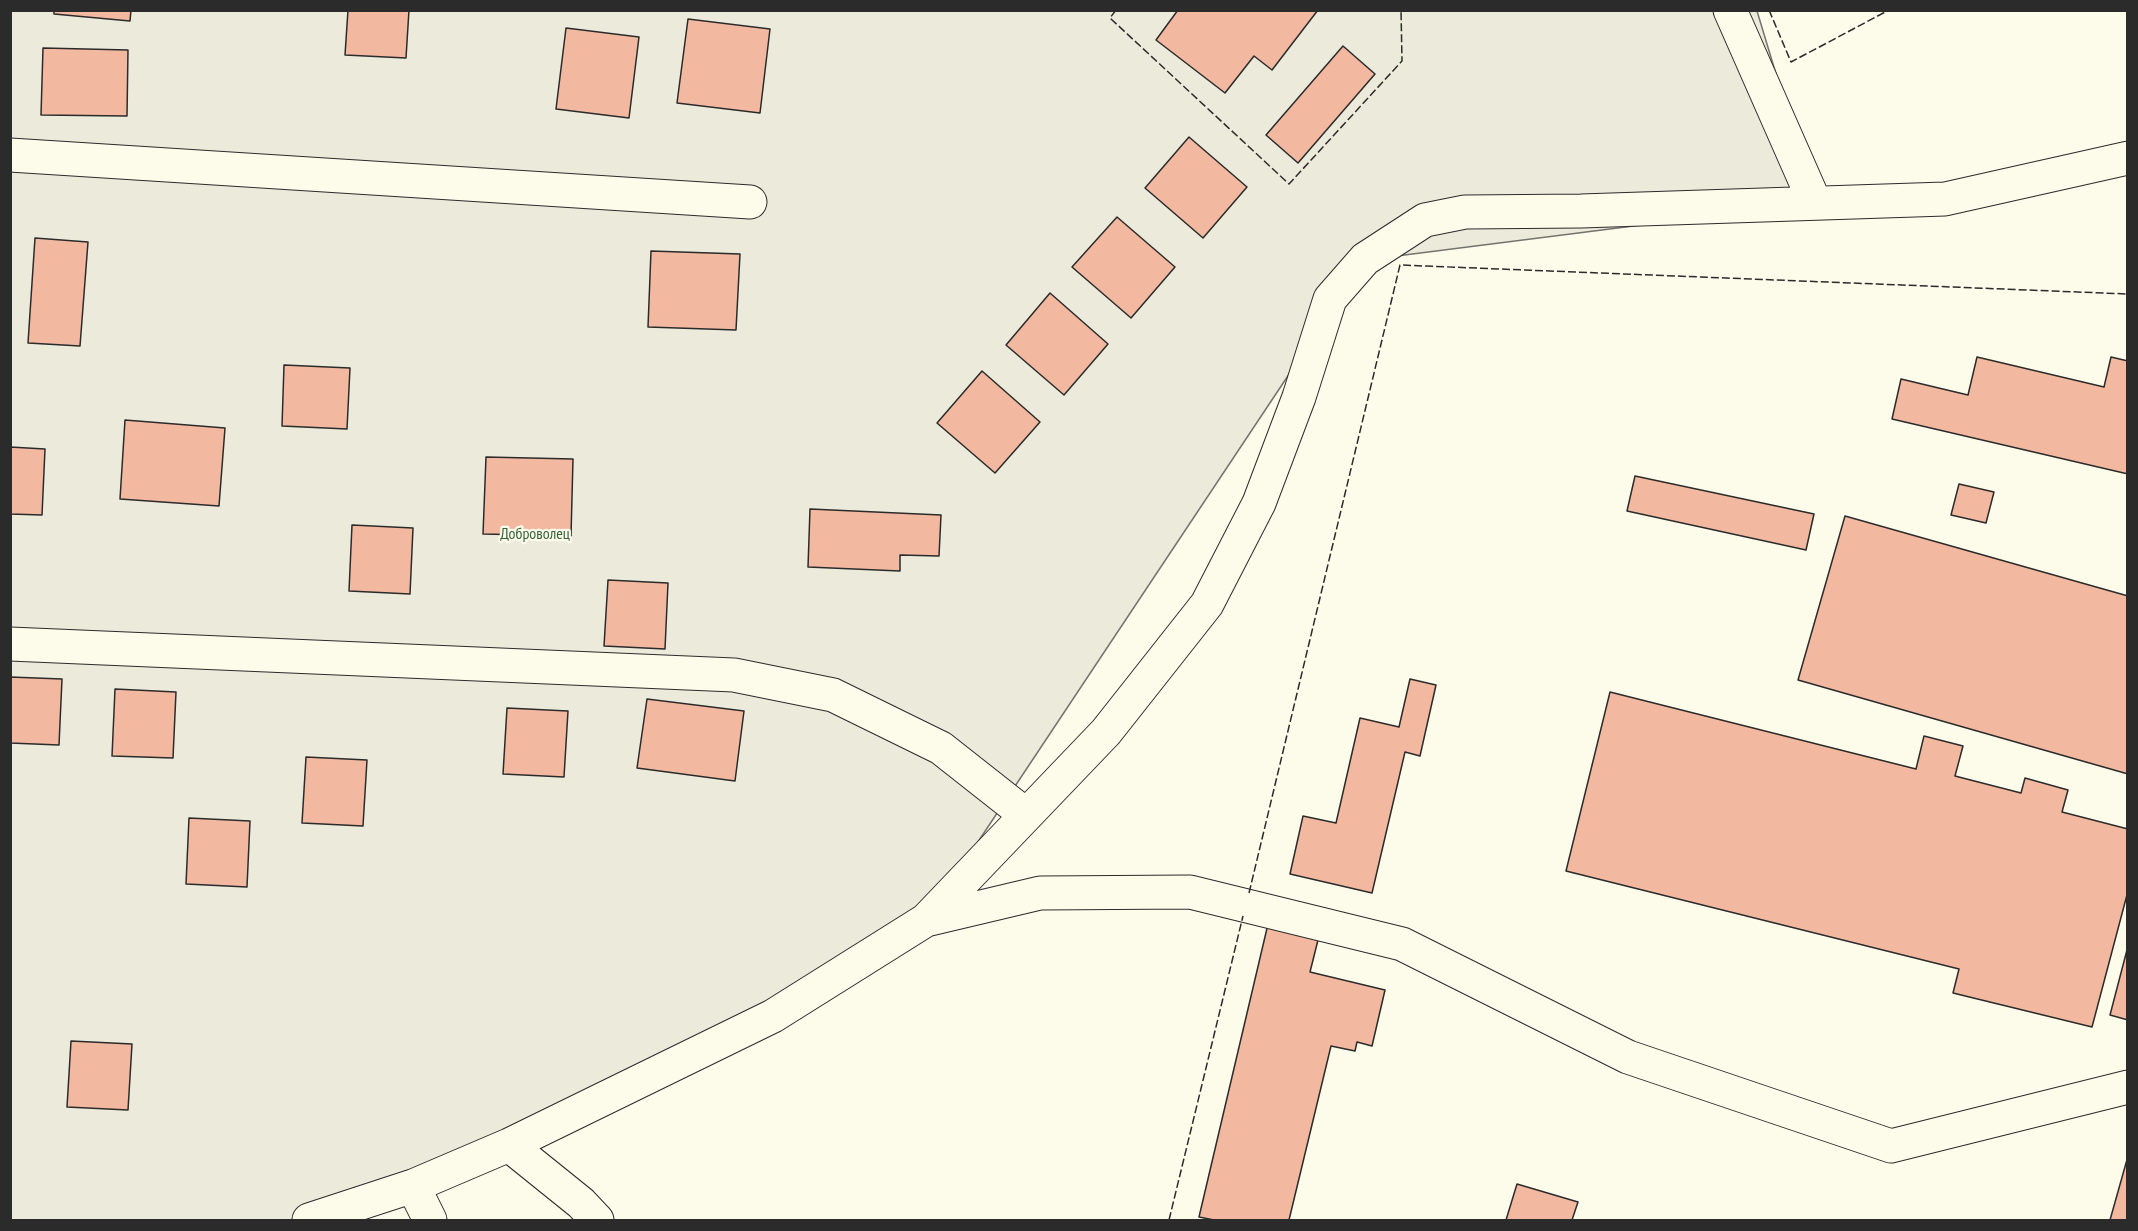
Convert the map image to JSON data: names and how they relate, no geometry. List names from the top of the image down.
{
  "parks": ["Доброволец"]
}
